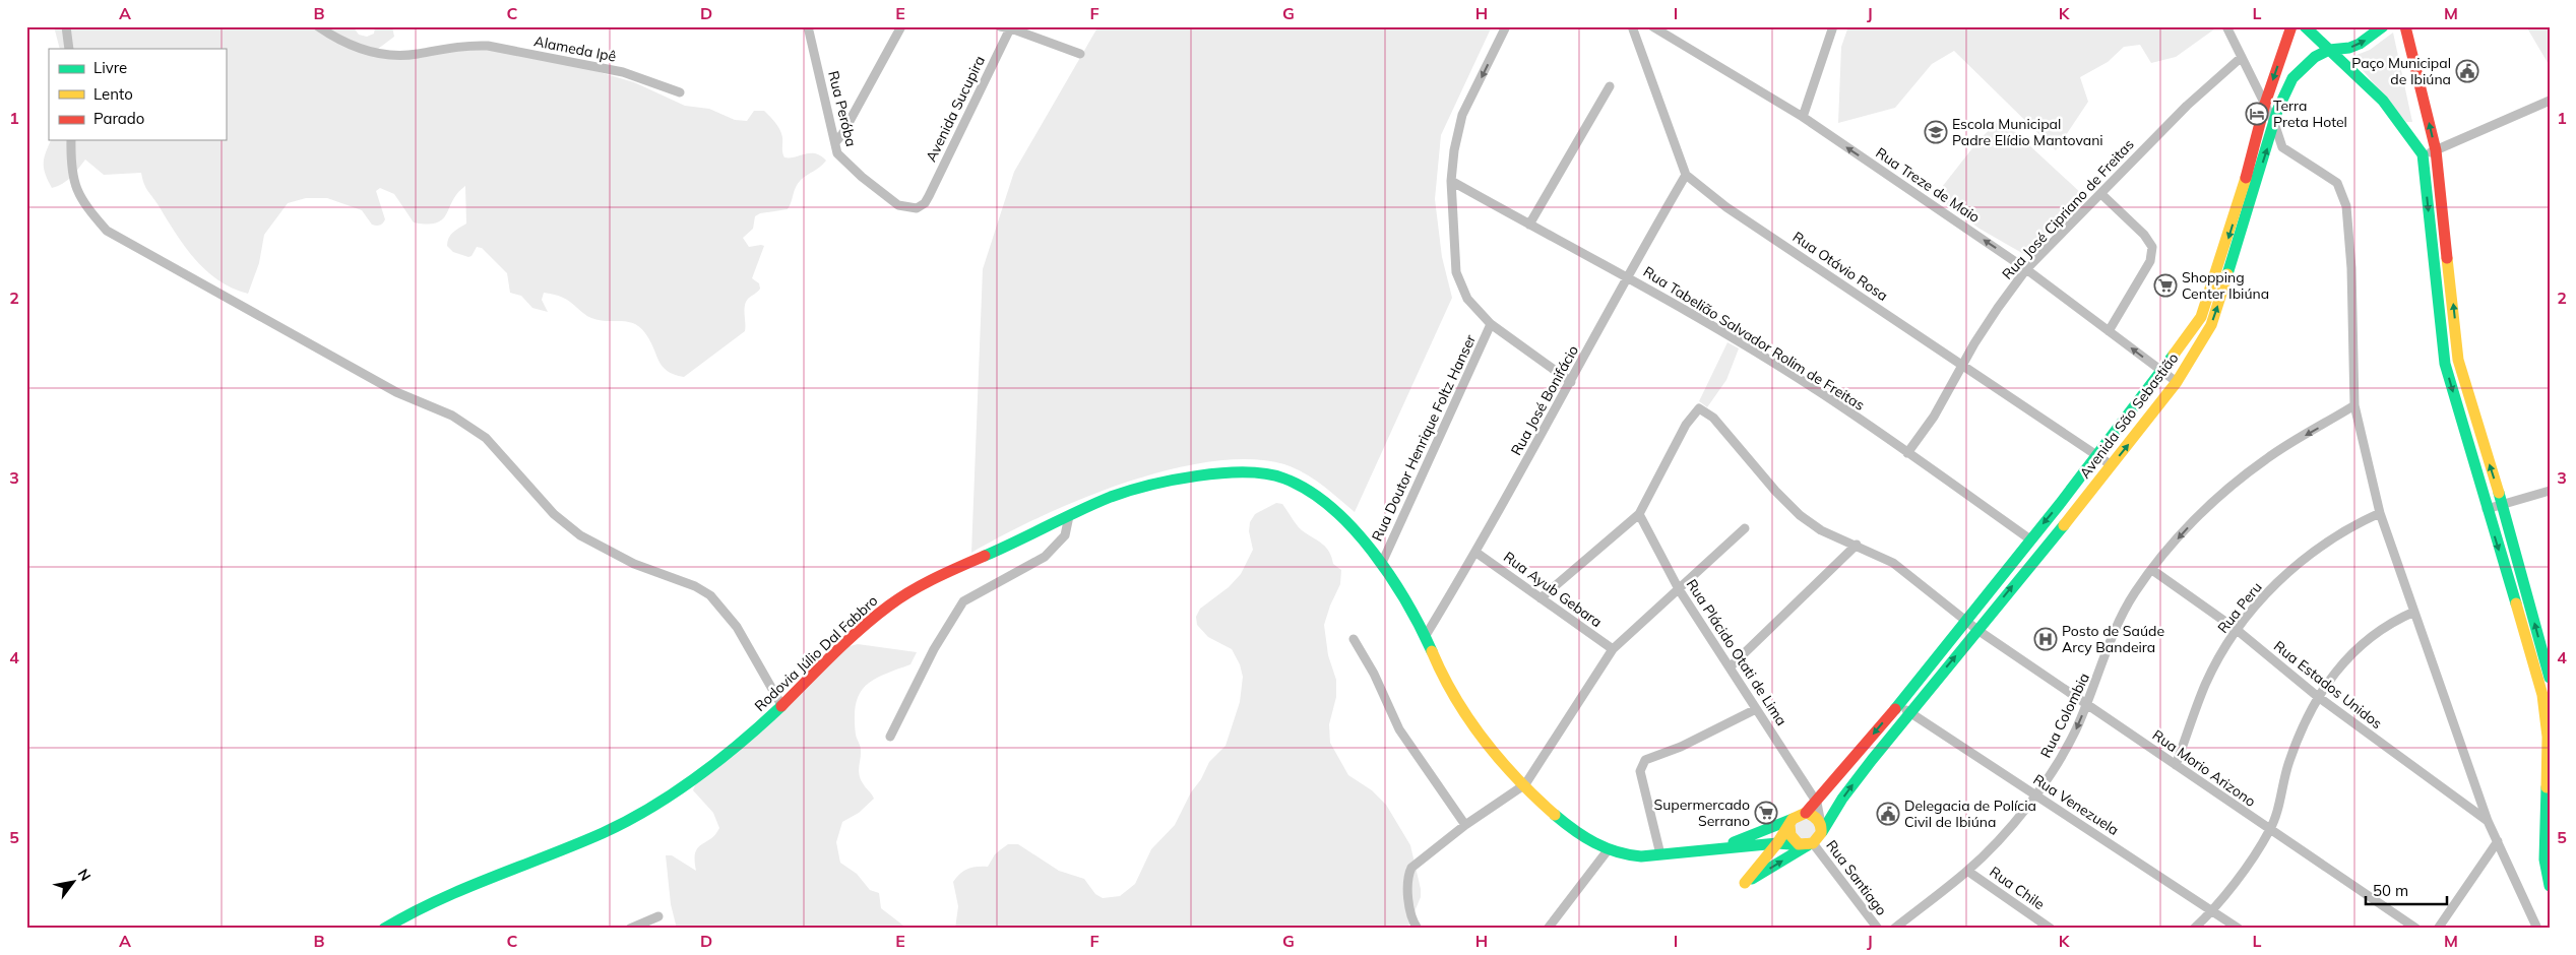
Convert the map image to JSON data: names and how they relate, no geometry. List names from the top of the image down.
{
  "streets": {
    "main road": ["Avenida São Sebastião", "Rodovia Júlio Dal Fabbro"],
    "street": [
      "Alameda Ipê",
      "Rua Peróba",
      "Avenida Sucupira",
      "Rua Treze de Maio",
      "Rua José Cipriano de Freitas",
      "Rua Otávio Rosa",
      "Rua Tabelião Salvador Rolim de Freitas",
      "Rua José Bonifácio",
      "Rua Doutor Henrique Foltz Hanser",
      "Rua Ayub Gebara",
      "Rua Peru",
      "Rua Plácido Otati de Lima",
      "Rua Estados Unidos",
      "Rua Colombia",
      "Rua Morio Arizono",
      "Rua Venezuela",
      "Rua Santiago",
      "Rua Chile"
    ]
  },
  "crossings": [
    ["Rua Peróba", "Avenida Sucupira"],
    ["Rua Treze de Maio", "Rua José Cipriano de Freitas"],
    ["Rua Treze de Maio", "Avenida São Sebastião"],
    ["Rua José Cipriano de Freitas", "Rua Otávio Rosa"],
    ["Rua José Cipriano de Freitas", "Rua Tabelião Salvador Rolim de Freitas"],
    ["Rua Otávio Rosa", "Rua José Bonifácio"],
    ["Rua Otávio Rosa", "Avenida São Sebastião"],
    ["Rua Tabelião Salvador Rolim de Freitas", "Rua José Bonifácio"],
    ["Rua Tabelião Salvador Rolim de Freitas", "Avenida São Sebastião"],
    ["Rua José Bonifácio", "Rua Ayub Gebara"],
    ["Rua José Bonifácio", "Rodovia Júlio Dal Fabbro"],
    ["Avenida São Sebastião", "Rua Plácido Otati de Lima"],
    ["Avenida São Sebastião", "Rua Morio Arizono"],
    ["Avenida São Sebastião", "Rua Venezuela"],
    ["Avenida São Sebastião", "Rua Santiago"],
    ["Rua Doutor Henrique Foltz Hanser", "Rodovia Júlio Dal Fabbro"],
    ["Rua Peru", "Rua Estados Unidos"],
    ["Rua Peru", "Rua Morio Arizono"],
    ["Rua Plácido Otati de Lima", "Rua Morio Arizono"],
    ["Rua Estados Unidos", "Rua Colombia"],
    ["Rua Colombia", "Rua Morio Arizono"],
    ["Rua Colombia", "Rua Venezuela"],
    ["Rua Colombia", "Rua Chile"]
  ],
  "one_way": ["Rua Treze de Maio", "Rua Colombia"],
  "places": {
    "public building": ["Paço Municipal de Ibiúna", "Delegacia de Polícia Civil de Ibiúna"],
    "hotel": ["Terra Preta Hotel"],
    "school or university": ["Escola Municipal Padre Elídio Mantovani"],
    "supermarket": ["Shopping Center Ibiúna", "Supermercado Serrano"],
    "hospital": ["Posto de Saúde Arcy Bandeira"]
  },
  "legend": ["Livre", "Lento", "Parado"],
  "scale_bar": "50 m",
  "north": "top right",
  "grid": {
    "columns": [
      "A",
      "B",
      "C",
      "D",
      "E",
      "F",
      "G",
      "H",
      "I",
      "J",
      "K",
      "L",
      "M"
    ],
    "rows": [
      "1",
      "2",
      "3",
      "4",
      "5"
    ]
  }
}
